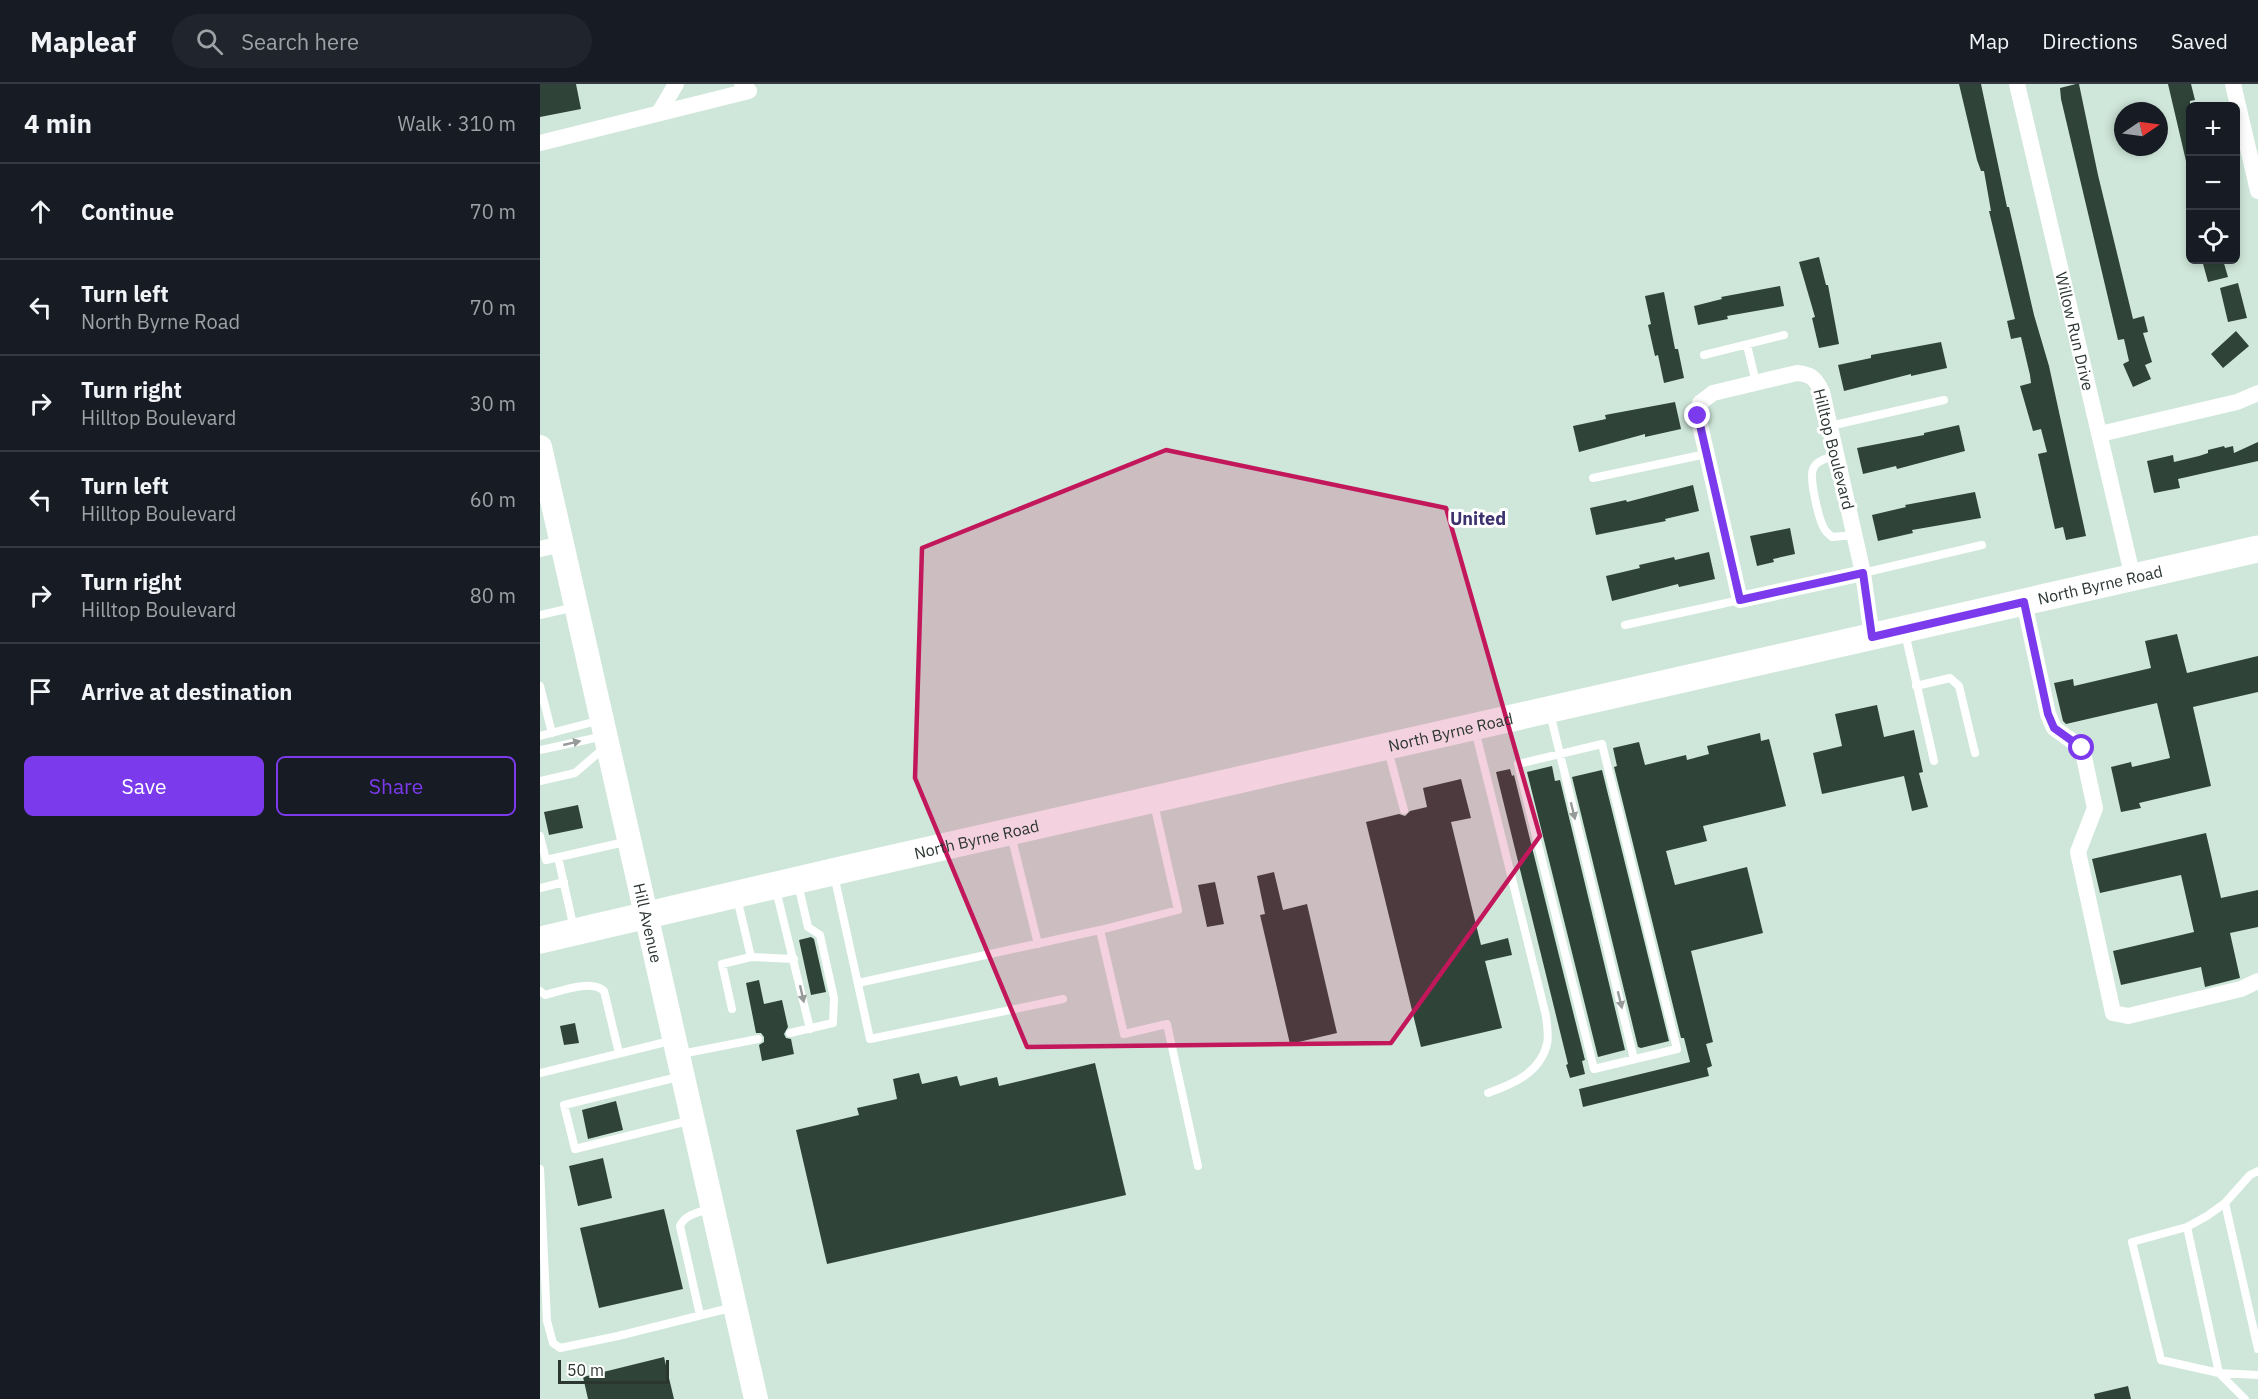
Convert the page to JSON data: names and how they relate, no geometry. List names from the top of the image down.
{
  "streets": {
    "main road": ["North Byrne Road", "Hill Avenue"],
    "street": ["Willow Run Drive", "Hilltop Boulevard"]
  },
  "crossings": [
    ["Willow Run Drive", "North Byrne Road"],
    ["Hilltop Boulevard", "North Byrne Road"],
    ["North Byrne Road", "Hill Avenue"]
  ],
  "districts": ["United"],
  "scale_bar": "50 m",
  "north": "right",
  "page": {
    "header": "Mapleaf",
    "search": "Search here",
    "nav": ["Map", "Directions", "Saved"],
    "heading": ["4 min", "Walk · 310 m"],
    "map_buttons": ["+", "−"],
    "list": [
      ["Continue", "70 m"],
      ["Turn left", "North Byrne Road", "70 m"],
      ["Turn right", "Hilltop Boulevard", "30 m"],
      ["Turn left", "Hilltop Boulevard", "60 m"],
      ["Turn right", "Hilltop Boulevard", "80 m"],
      "Arrive at destination"
    ],
    "buttons": ["Save", "Share"],
    "scale": "50 m"
  }
}
